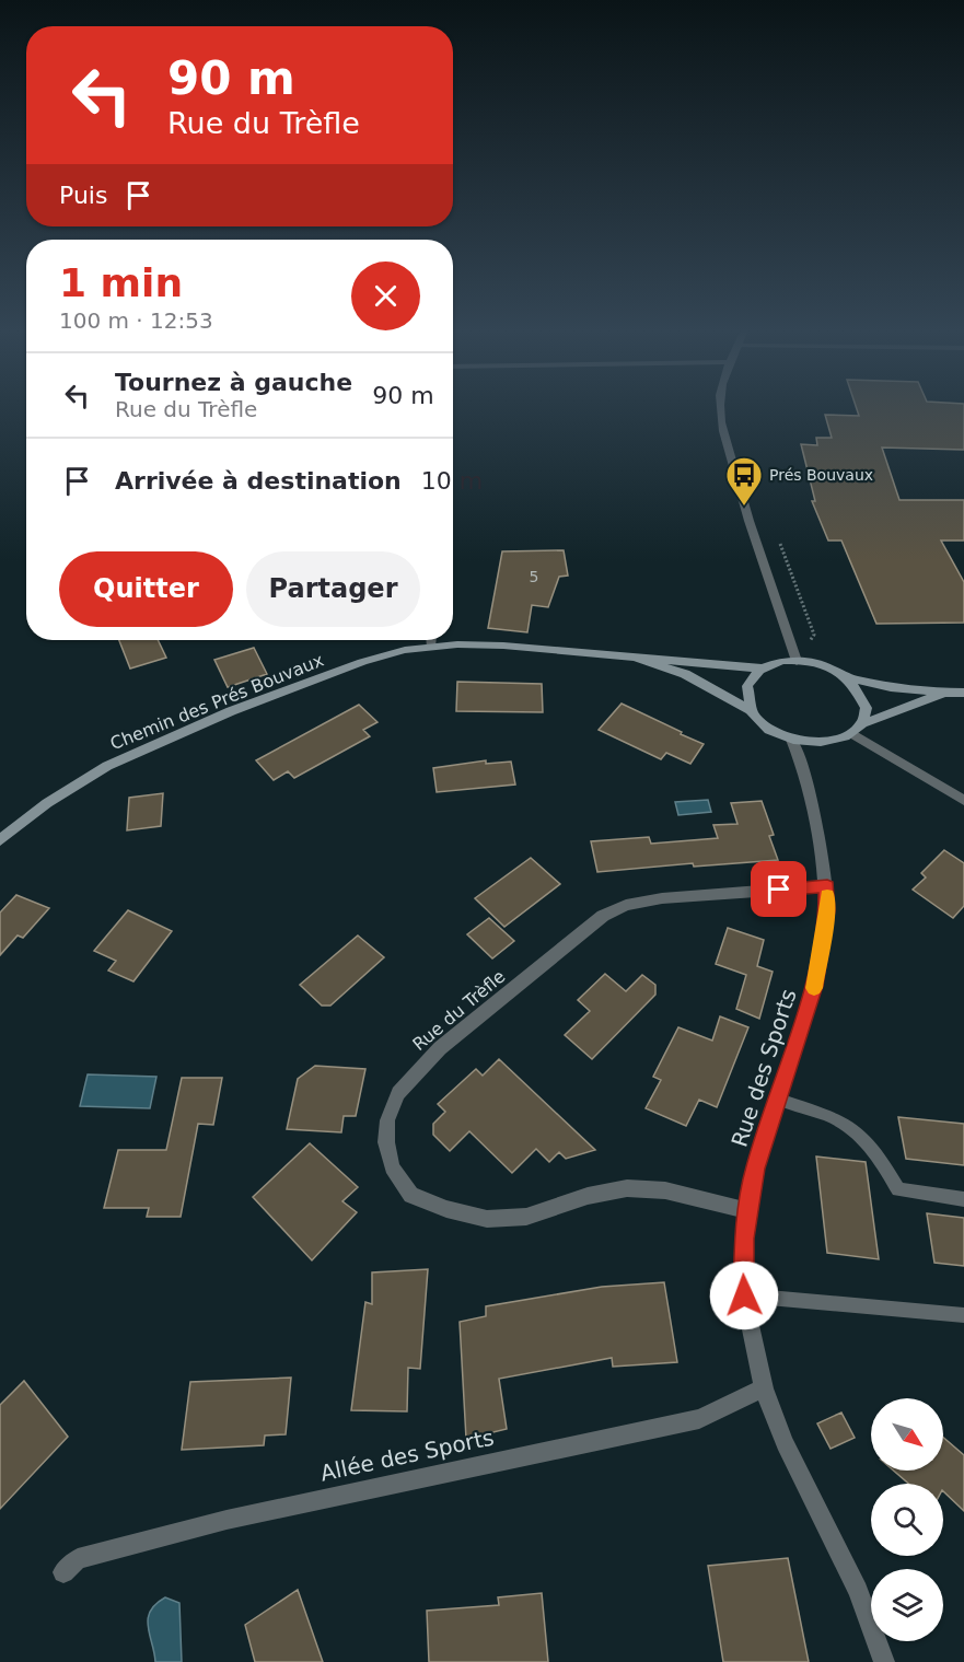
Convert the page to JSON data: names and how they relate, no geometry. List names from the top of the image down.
{
  "streets": {
    "street": [
      "Chemin des Prés Bouvaux",
      "Rue du Trèfle",
      "Rue des Sports",
      "Allée des Sports"
    ]
  },
  "crossings": [
    ["Rue du Trèfle", "Rue des Sports"],
    ["Rue des Sports", "Allée des Sports"]
  ],
  "places": {
    "bus stop": ["Prés Bouvaux"]
  },
  "house_numbers": ["5"],
  "north": "bottom right",
  "page": {
    "turn": ["90 m", "Rue du Trèfle"],
    "then": "Puis",
    "heading": ["1 min", "100 m · 12:53"],
    "list": [
      {
        "name": "Tournez à gauche",
        "note": "Rue du Trèfle",
        "value": "90 m"
      },
      {
        "name": "Arrivée à destination",
        "value": "10 m"
      }
    ],
    "buttons": ["Quitter", "Partager"]
  }
}
